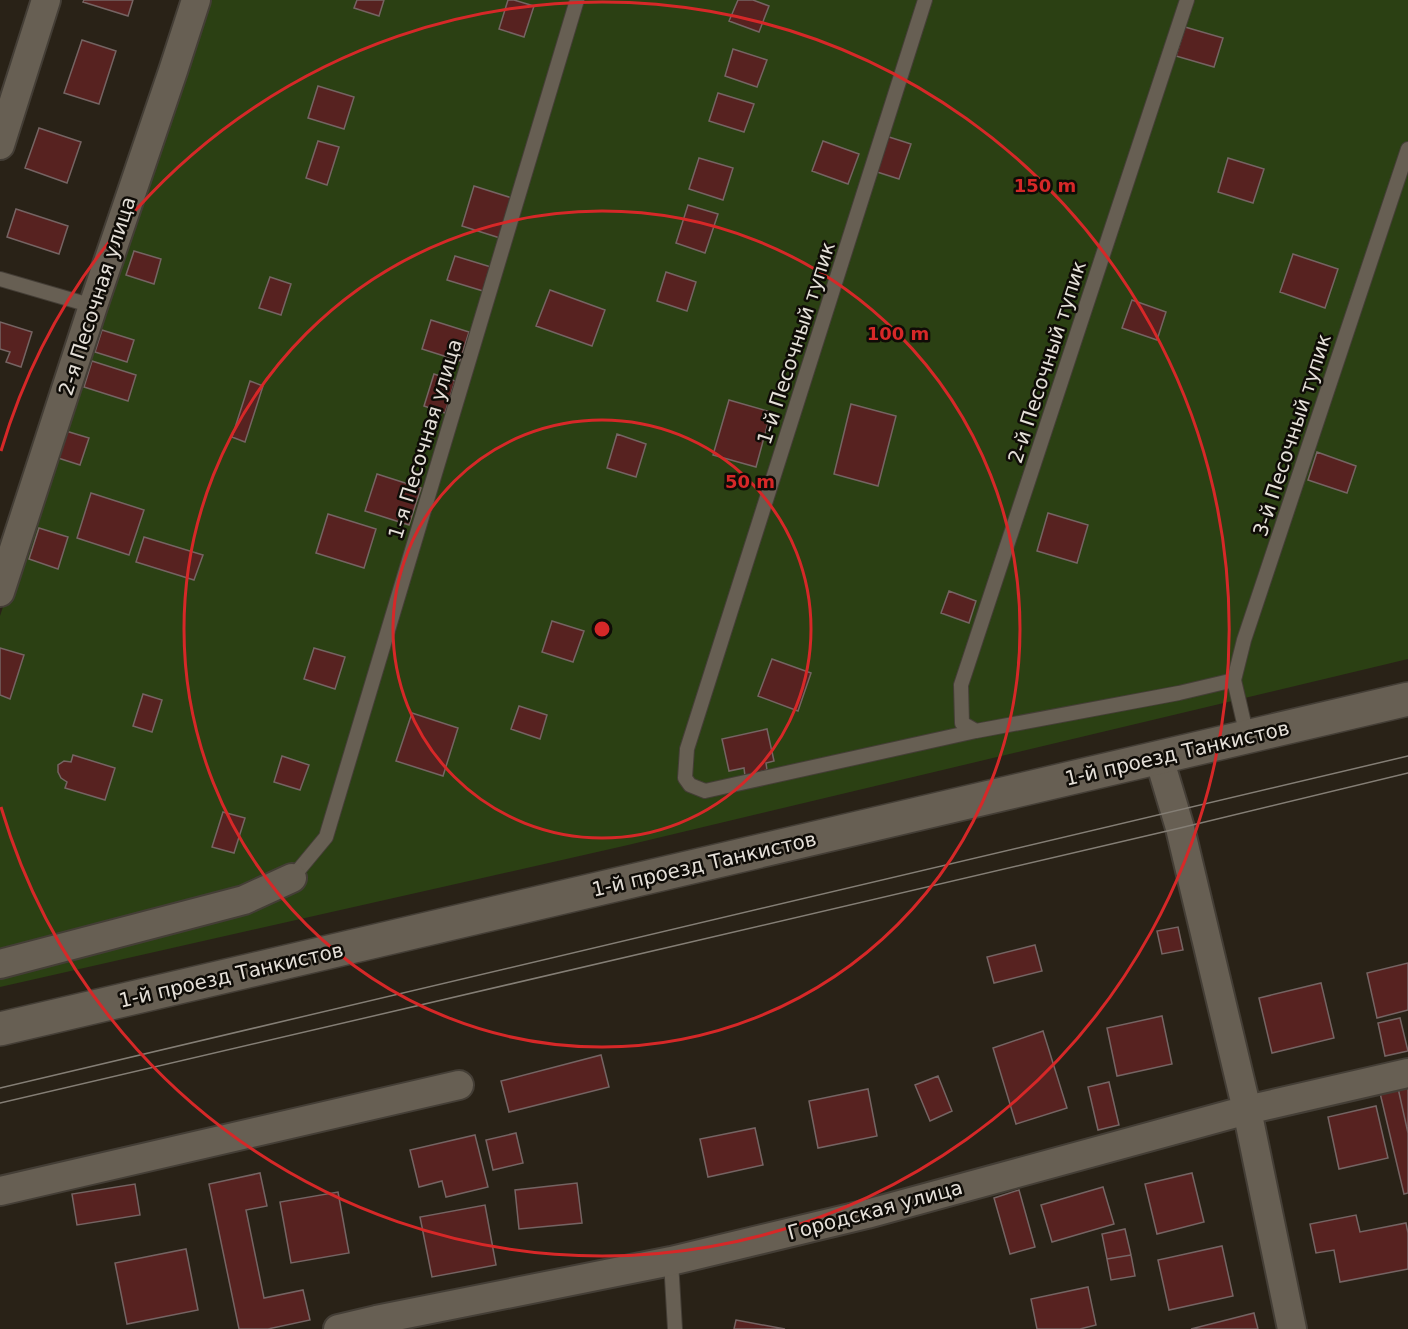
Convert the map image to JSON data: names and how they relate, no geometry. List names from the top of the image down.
{
  "streets": {
    "main road": ["1-й проезд Танкистов"],
    "street": ["2-я Песочная улица", "Городская улица"],
    "lane": [
      "1-й Песочный тупик",
      "2-й Песочный тупик",
      "3-й Песочный тупик",
      "1-я Песочная улица"
    ]
  },
  "crossings": [
    ["1-й Песочный тупик", "2-й Песочный тупик"],
    ["3-й Песочный тупик", "1-й проезд Танкистов"]
  ],
  "rings": ["150 m", "100 m", "50 m"]
}
